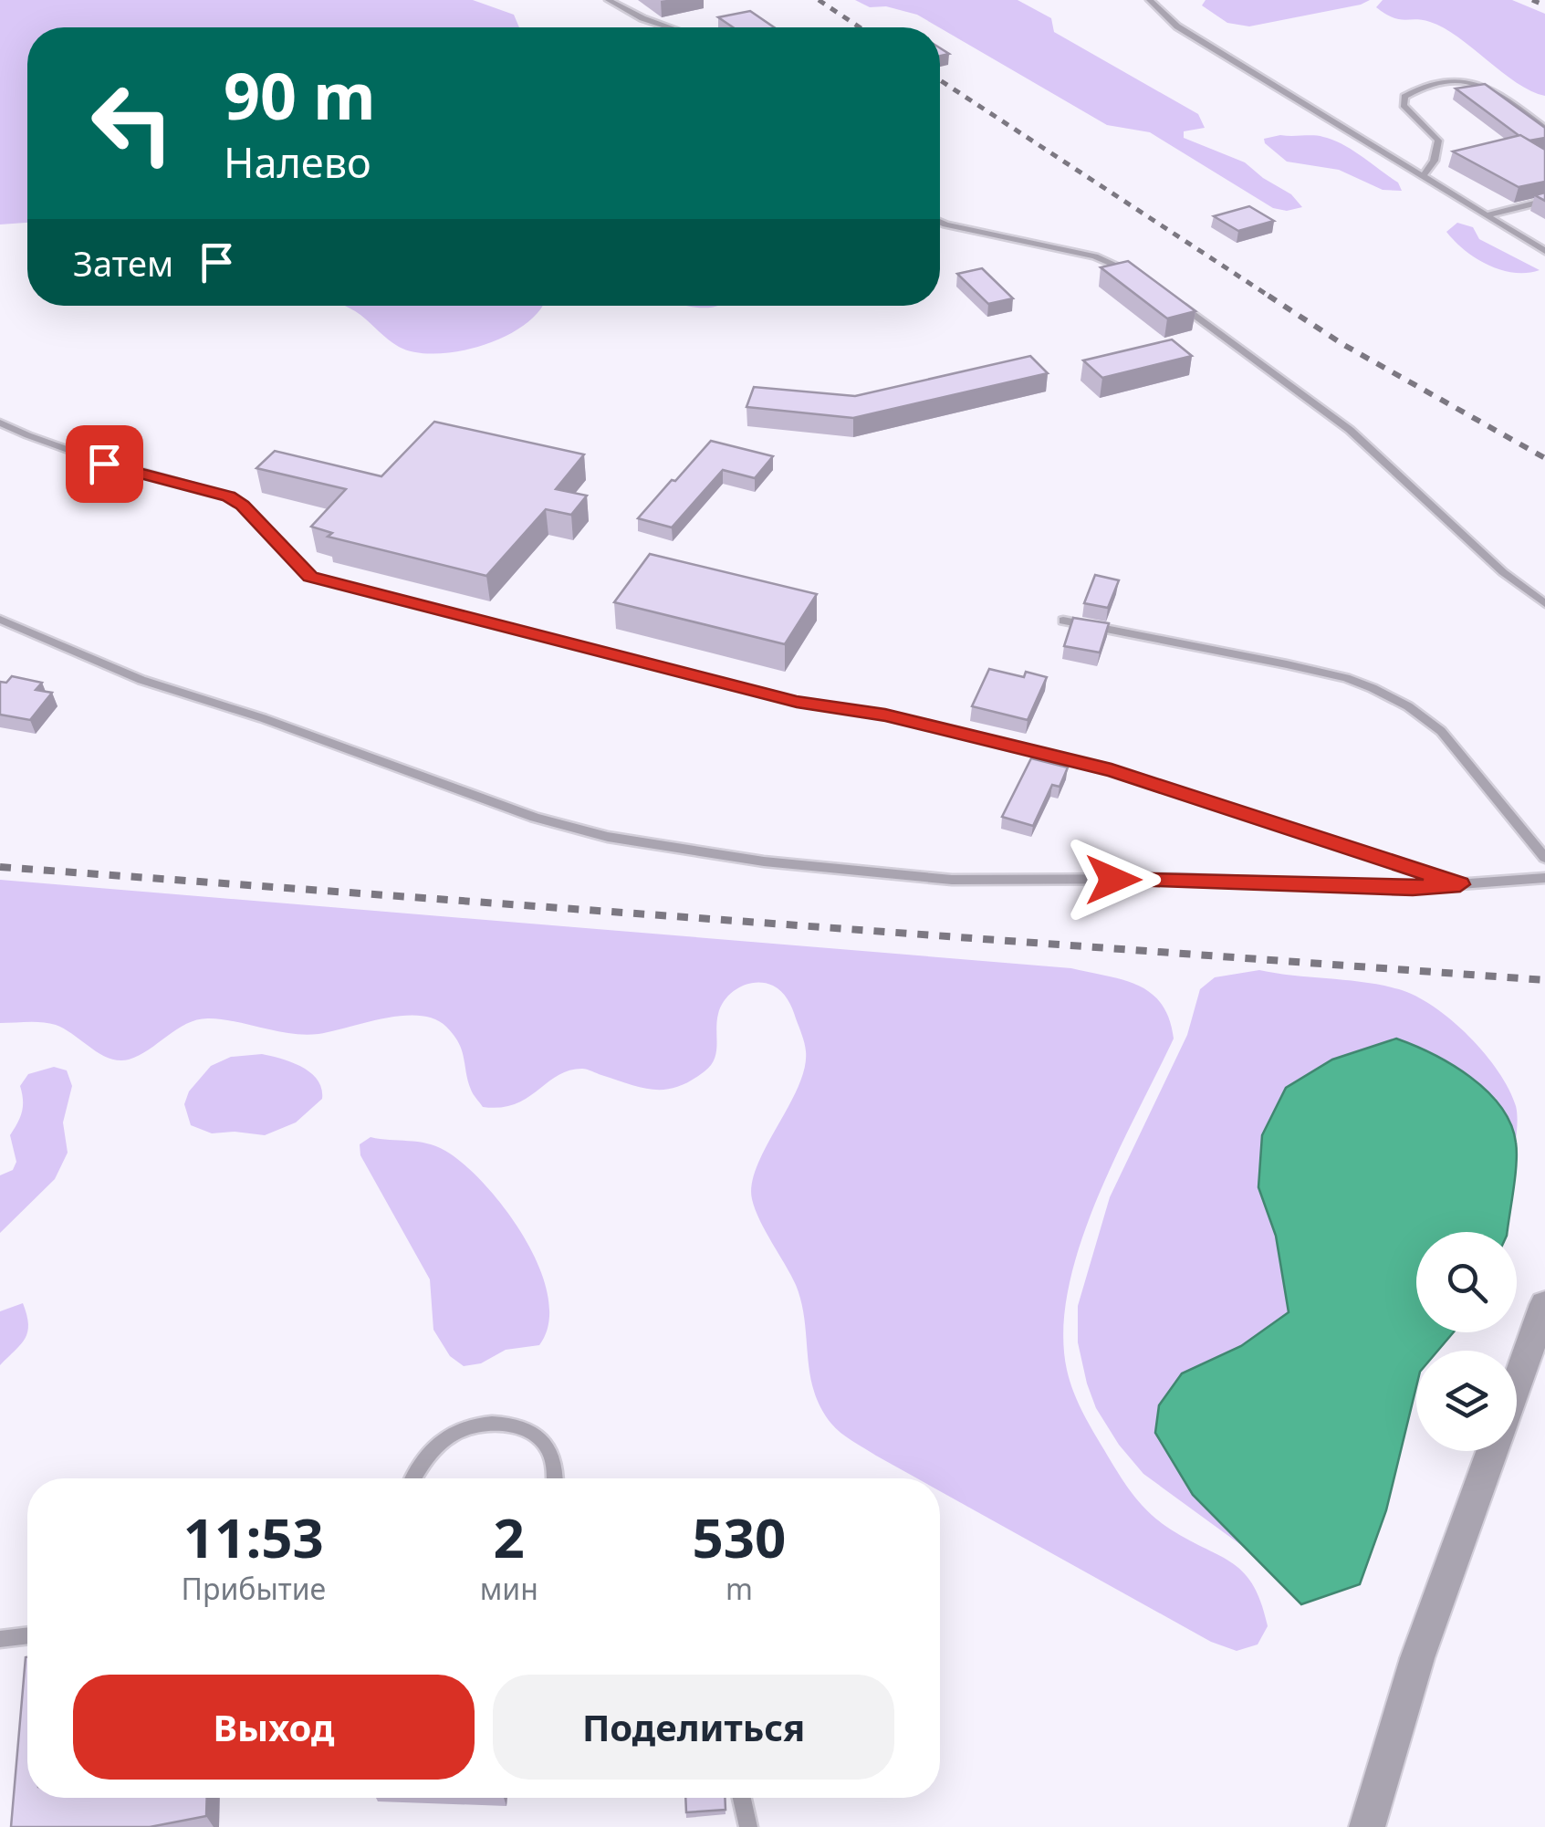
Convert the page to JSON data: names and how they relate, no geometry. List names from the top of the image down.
{
  "page": {
    "turn": ["90 m", "Налево"],
    "then": "Затем",
    "eta": [
      "11:53",
      "Прибытие",
      "2",
      "мин",
      "530",
      "m"
    ],
    "buttons": ["Выход", "Поделиться"]
  }
}
